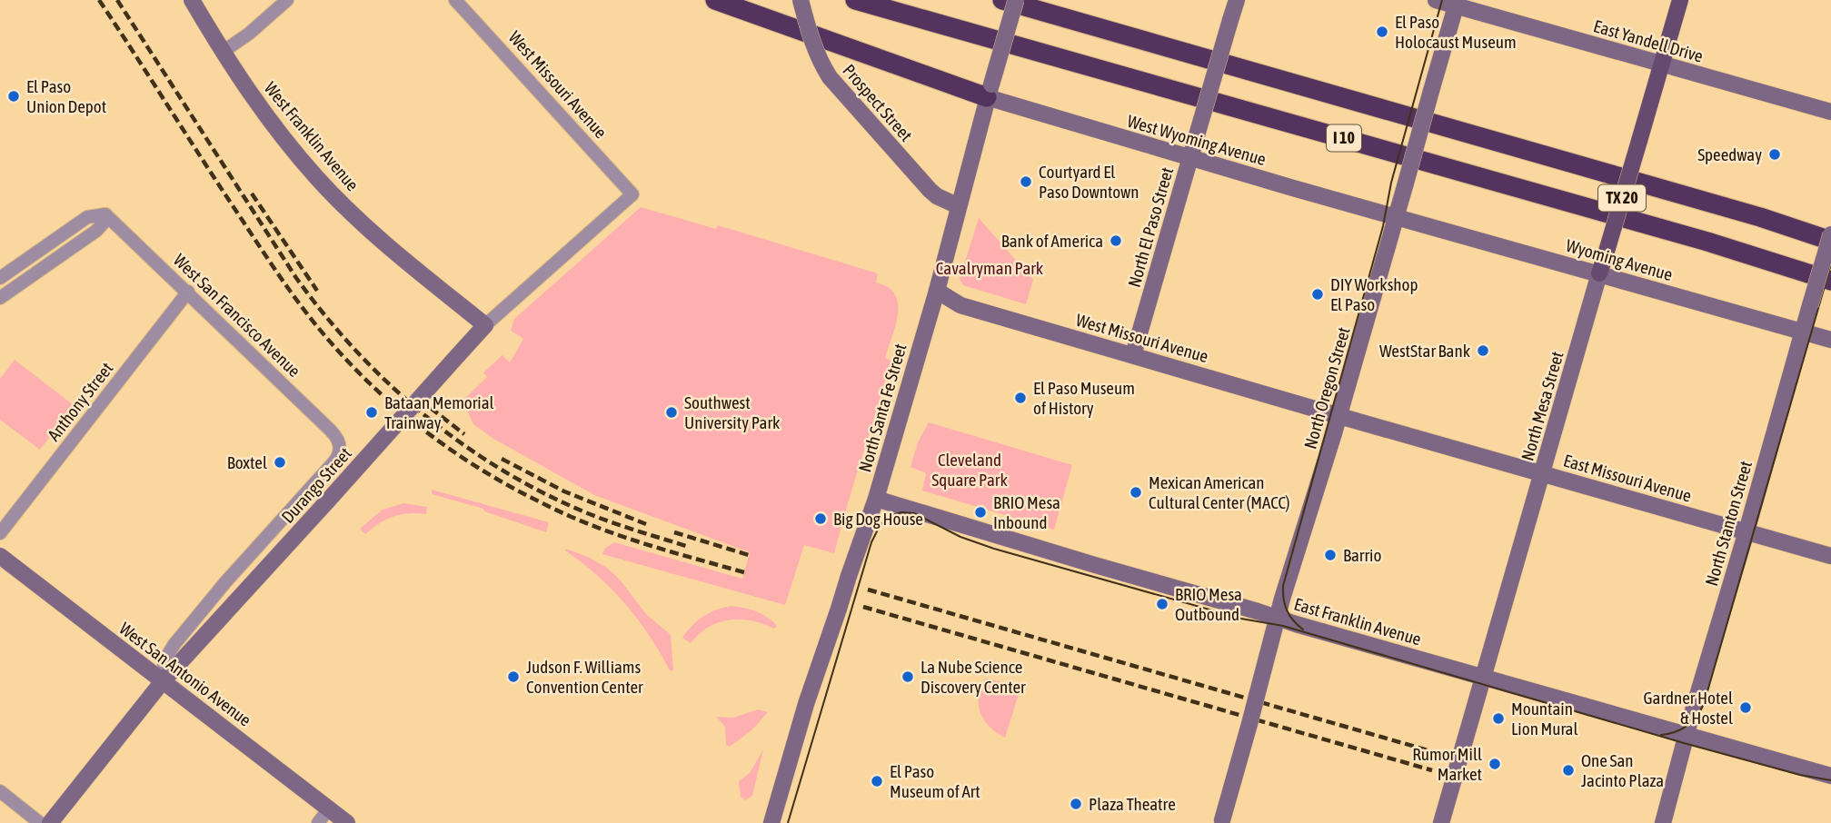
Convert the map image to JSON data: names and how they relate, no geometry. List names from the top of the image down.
{
  "streets": {
    "highway": ["I 10"],
    "main road": ["TX 20", "North Mesa Street"],
    "street": [
      "East Yandell Drive",
      "West Missouri Avenue",
      "Prospect Street",
      "West Franklin Avenue",
      "West Wyoming Avenue",
      "North El Paso Street",
      "Wyoming Avenue",
      "West San Francisco Avenue",
      "North Oregon Street",
      "Anthony Street",
      "North Santa Fe Street",
      "East Missouri Avenue",
      "Durango Street",
      "North Stanton Street",
      "East Franklin Avenue",
      "West San Antonio Avenue"
    ]
  },
  "crossings": [
    ["East Yandell Drive", "North Oregon Street"],
    ["East Yandell Drive", "North Mesa Street"],
    ["West Missouri Avenue", "North El Paso Street"],
    ["West Missouri Avenue", "North Oregon Street"],
    ["West Missouri Avenue", "North Santa Fe Street"],
    ["West Missouri Avenue", "East Missouri Avenue"],
    ["West Missouri Avenue", "Durango Street"],
    ["Prospect Street", "North Santa Fe Street"],
    ["West Franklin Avenue", "Durango Street"],
    ["West Wyoming Avenue", "North El Paso Street"],
    ["West Wyoming Avenue", "Wyoming Avenue"],
    ["West Wyoming Avenue", "North Oregon Street"],
    ["West Wyoming Avenue", "North Santa Fe Street"],
    ["Wyoming Avenue", "North Oregon Street"],
    ["Wyoming Avenue", "North Mesa Street"],
    ["Wyoming Avenue", "North Stanton Street"],
    ["West San Francisco Avenue", "Anthony Street"],
    ["West San Francisco Avenue", "Durango Street"],
    ["West San Francisco Avenue", "West San Antonio Avenue"],
    ["North Oregon Street", "East Missouri Avenue"],
    ["North Oregon Street", "East Franklin Avenue"],
    ["North Mesa Street", "East Missouri Avenue"],
    ["North Mesa Street", "East Franklin Avenue"],
    ["North Santa Fe Street", "East Franklin Avenue"],
    ["East Missouri Avenue", "North Stanton Street"],
    ["Durango Street", "West San Antonio Avenue"],
    ["North Stanton Street", "East Franklin Avenue"]
  ],
  "parks": ["Cavalryman Park", "Cleveland Square Park"],
  "places": [
    "El Paso Holocaust Museum",
    "El Paso Union Depot",
    "Speedway",
    "Courtyard El Paso Downtown",
    "Bank of America",
    "DIY Workshop El Paso",
    "WestStar Bank",
    "El Paso Museum of History",
    "Bataan Memorial Trainway",
    "Southwest University Park",
    "Boxtel",
    "Mexican American Cultural Center (MACC)",
    "BRIO Mesa Inbound",
    "Big Dog House",
    "Barrio",
    "BRIO Mesa Outbound",
    "Judson F. Williams Convention Center",
    "La Nube Science Discovery Center",
    "Gardner Hotel & Hostel",
    "Mountain Lion Mural",
    "Rumor Mill Market",
    "One San Jacinto Plaza",
    "El Paso Museum of Art",
    "Plaza Theatre"
  ]
}
